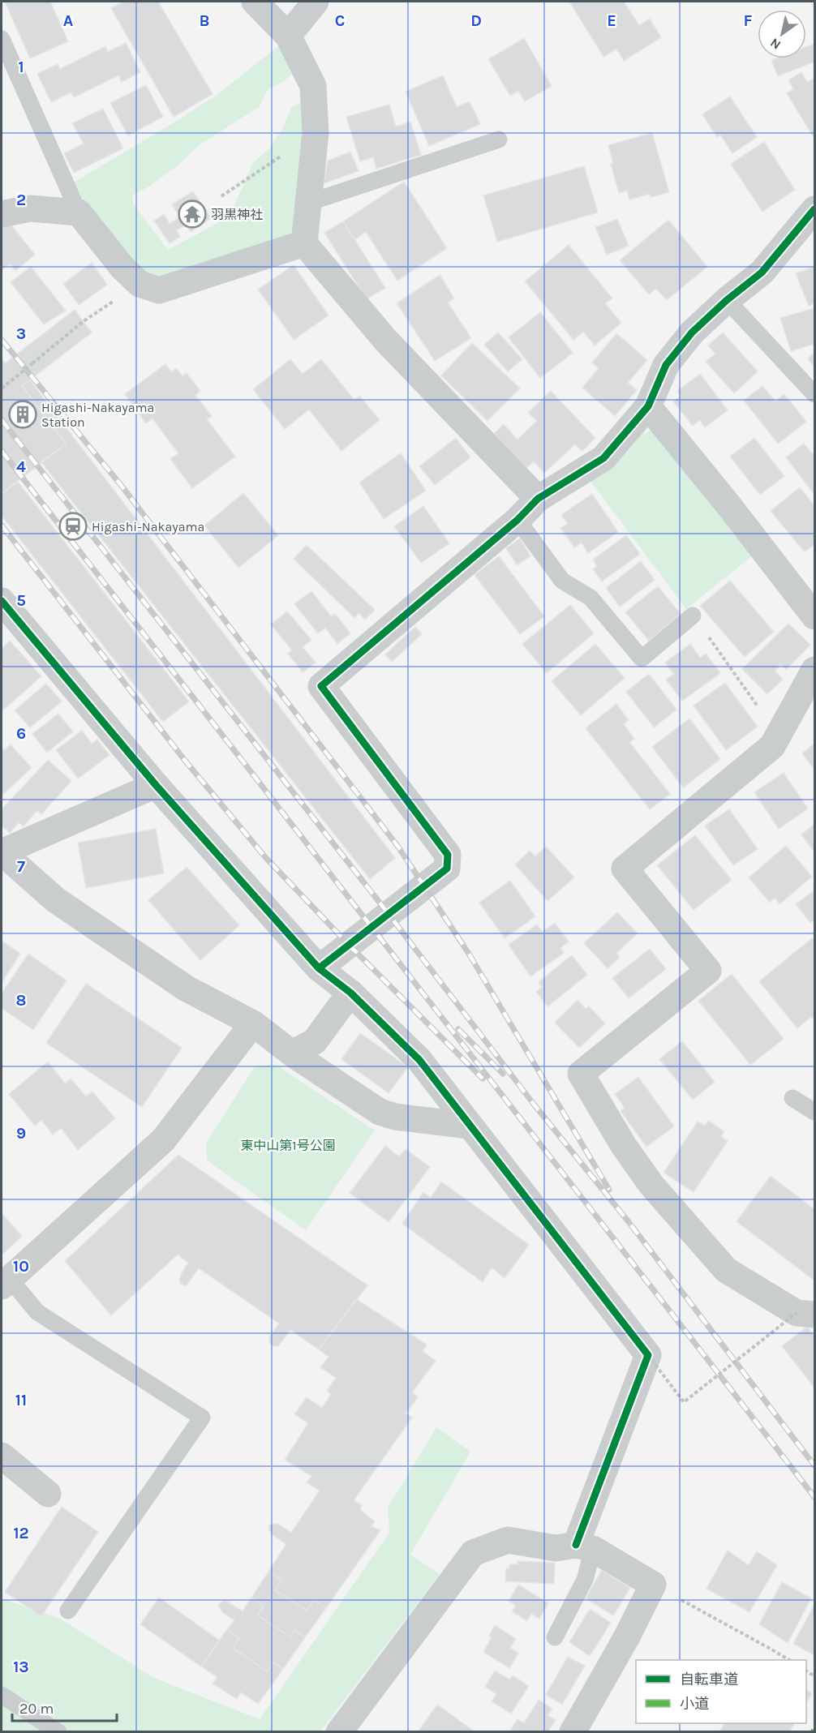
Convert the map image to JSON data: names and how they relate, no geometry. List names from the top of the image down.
{
  "parks": ["東中山第1号公園"],
  "places": {
    "temple": ["羽黒神社"],
    "building": ["Higashi-Nakayama Station"],
    "station": ["Higashi-Nakayama"]
  },
  "legend": ["自転車道", "小道"],
  "scale_bar": "20 m",
  "north": "bottom left",
  "grid": {
    "columns": [
      "A",
      "B",
      "C",
      "D",
      "E",
      "F"
    ],
    "rows": [
      "1",
      "2",
      "3",
      "4",
      "5",
      "6",
      "7",
      "8",
      "9",
      "10",
      "11",
      "12",
      "13"
    ]
  }
}
